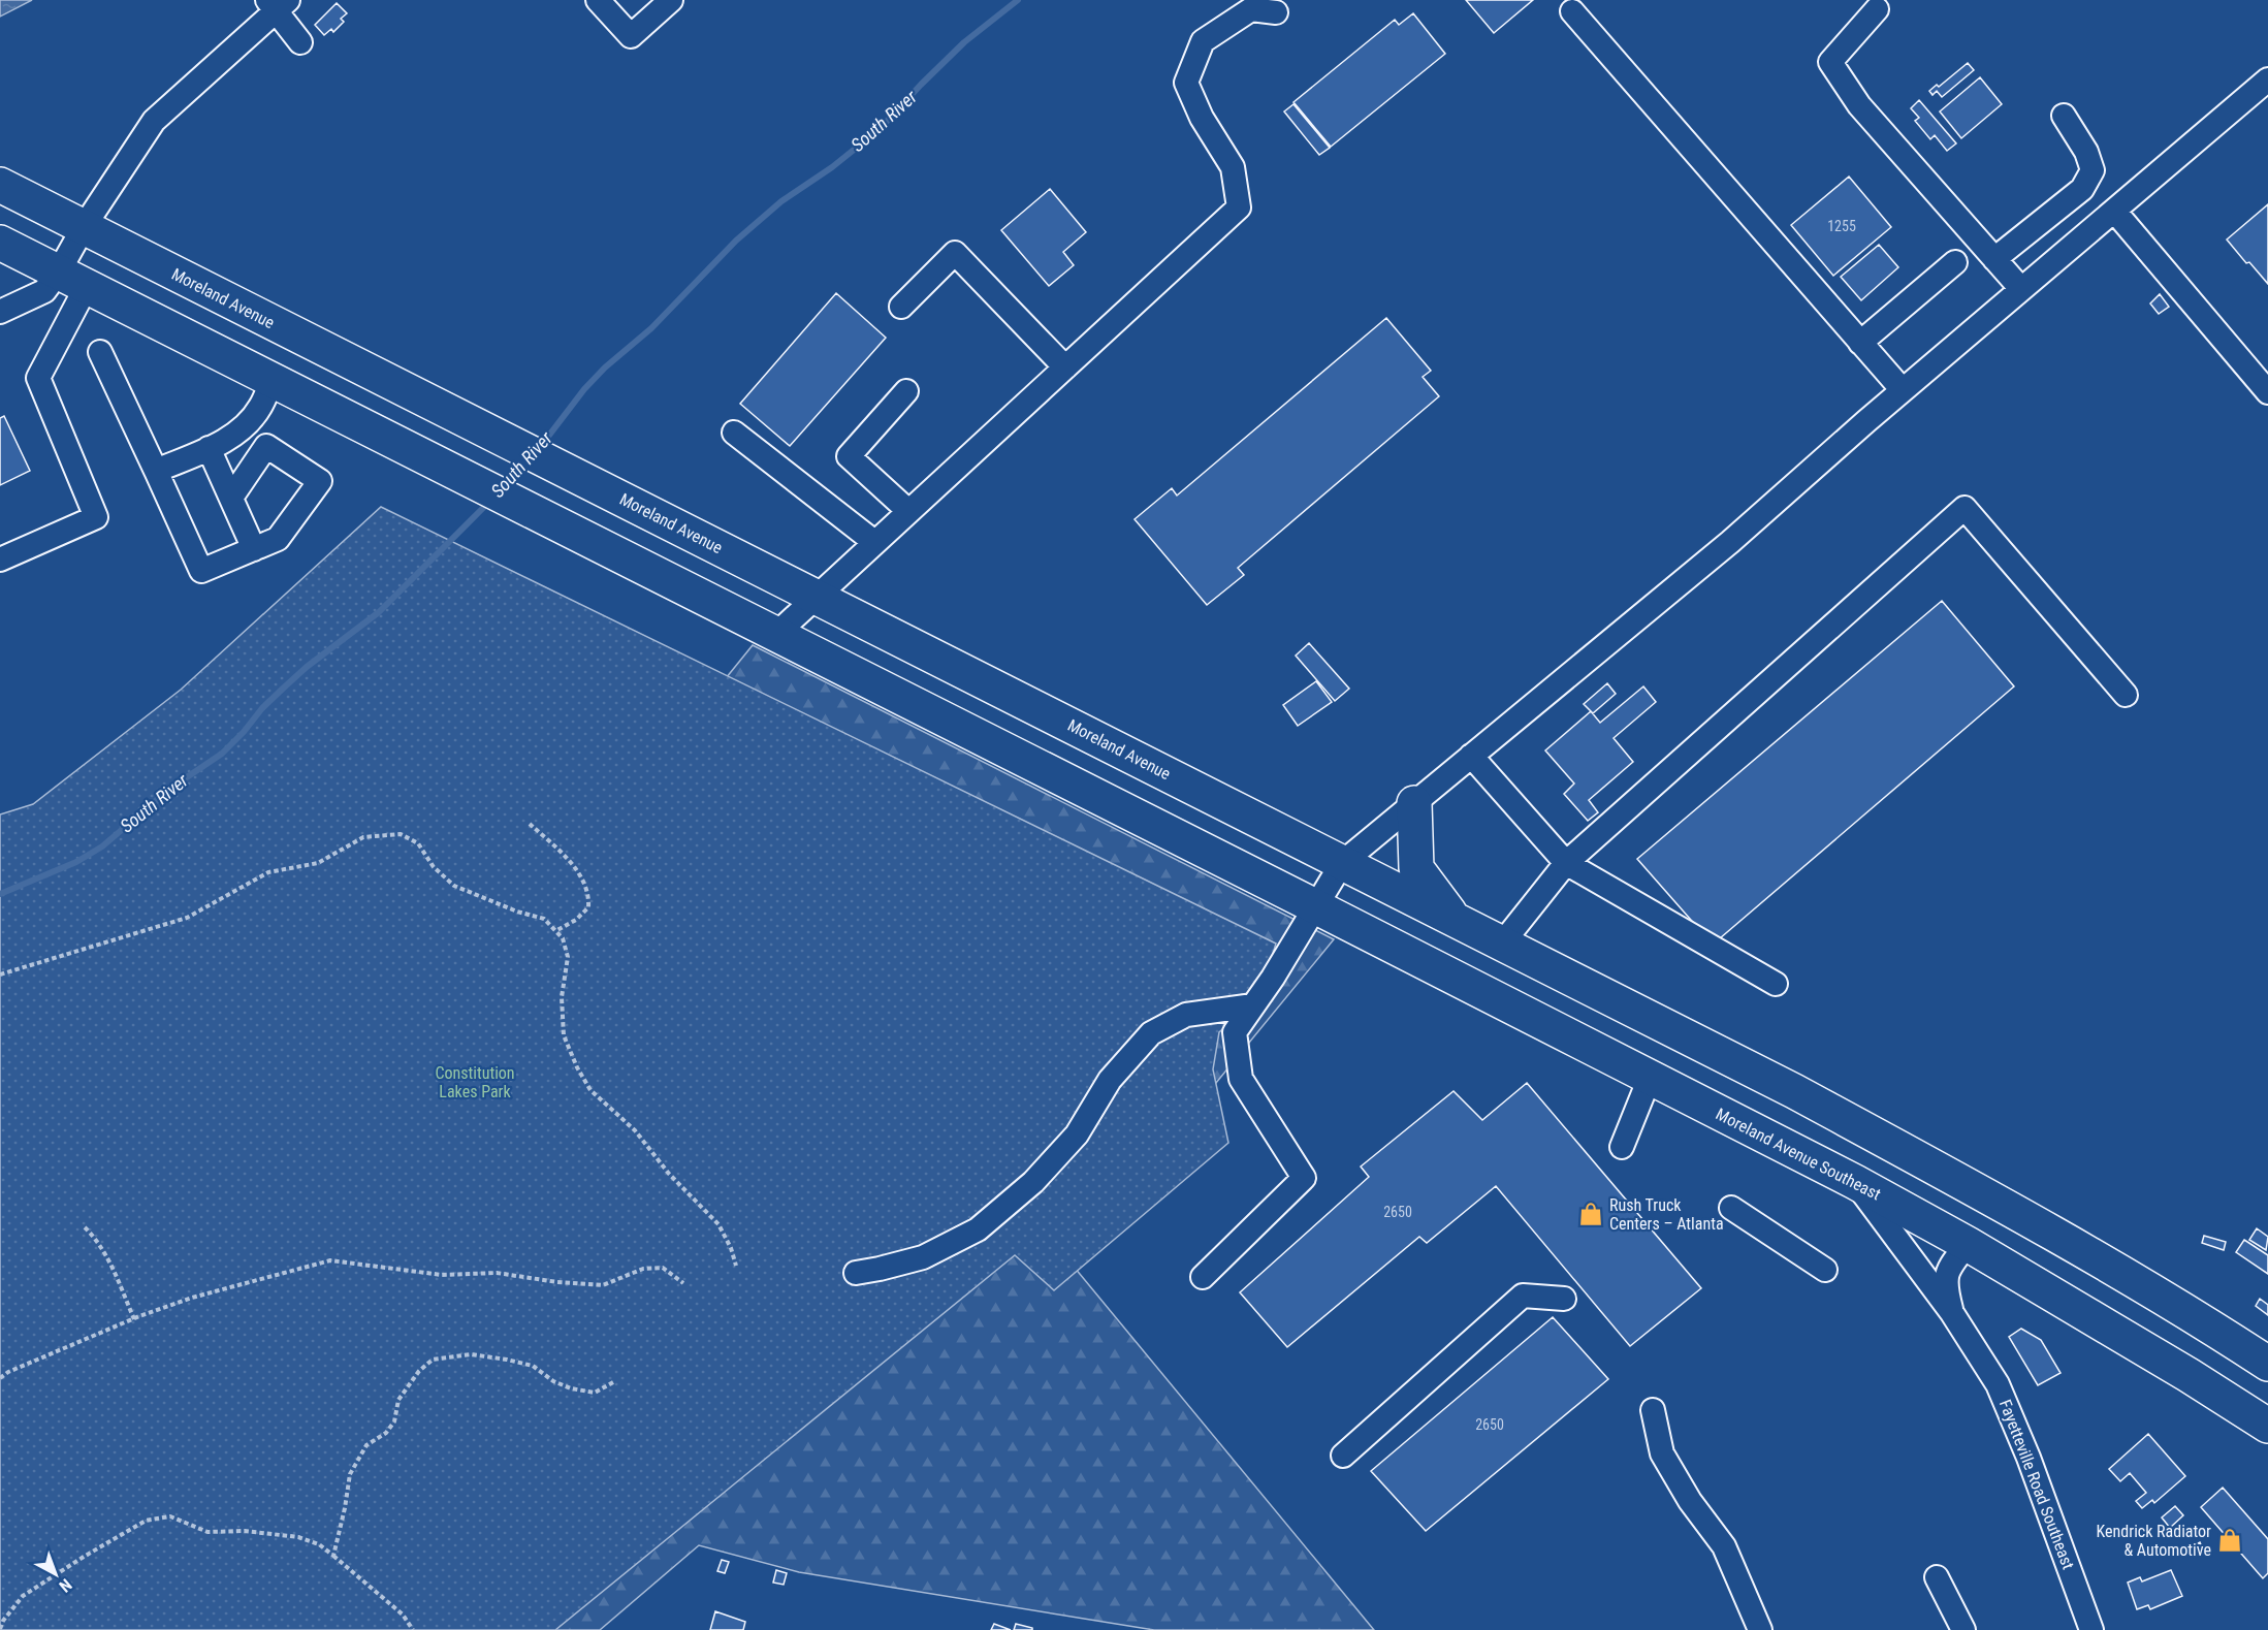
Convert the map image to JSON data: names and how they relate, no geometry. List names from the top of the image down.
{
  "streets": {
    "highway": ["Moreland Avenue", "Moreland Avenue Southeast"],
    "street": ["Fayetteville Road Southeast"]
  },
  "crossings": [
    ["Moreland Avenue Southeast", "Fayetteville Road Southeast"]
  ],
  "water": ["South River"],
  "parks": ["Constitution Lakes Park"],
  "places": {
    "shop": ["Rush Truck Centers – Atlanta", "Kendrick Radiator & Automotive"]
  },
  "house_numbers": ["1255", "2650", "2650"],
  "north": "bottom right"
}
